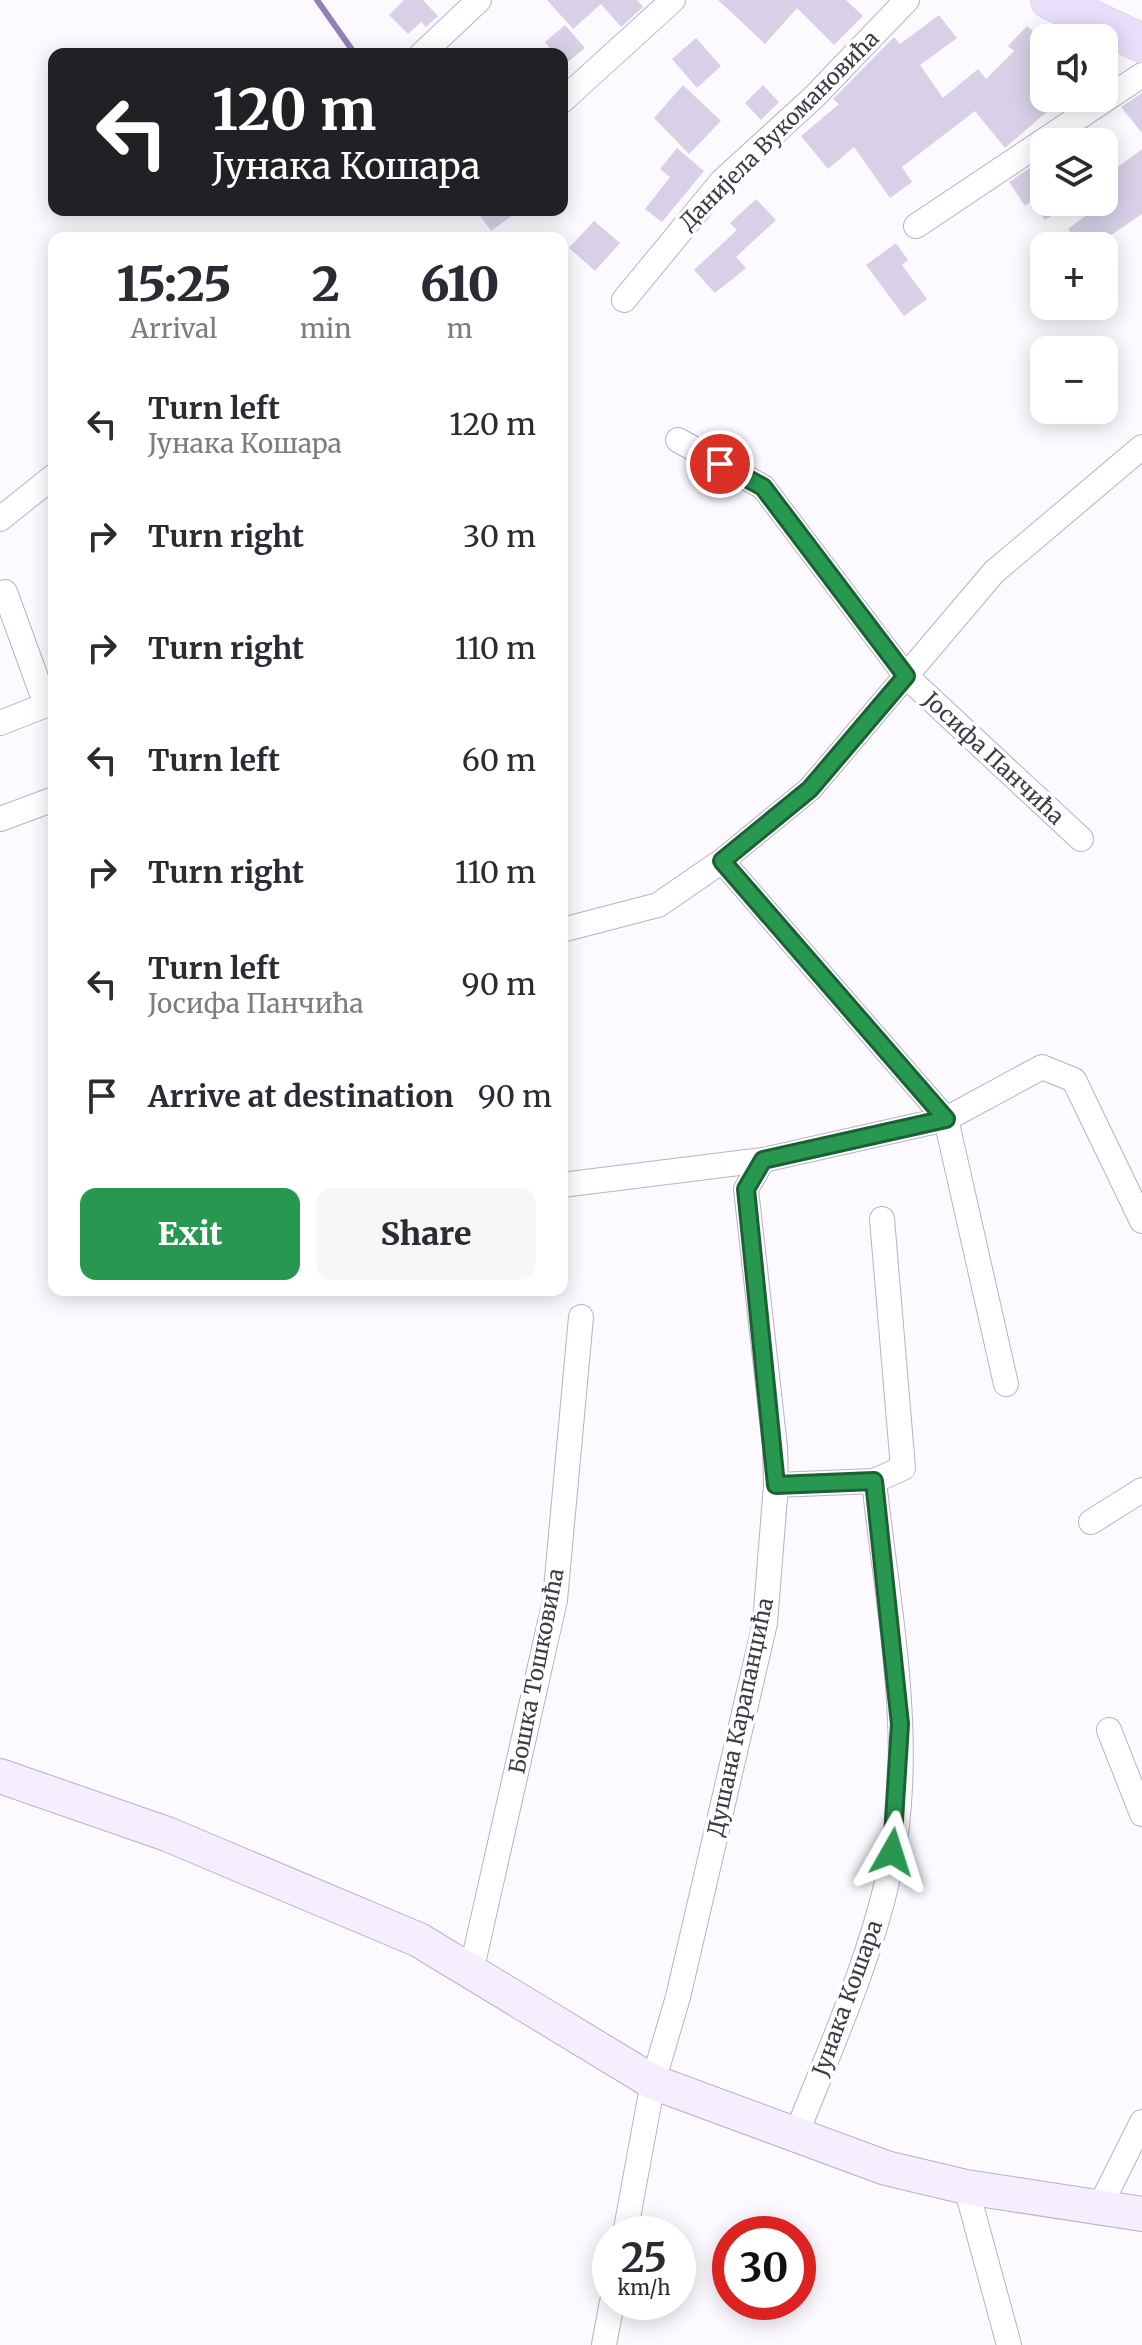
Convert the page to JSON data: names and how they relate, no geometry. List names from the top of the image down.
{
  "streets": {
    "street": [
      "Данијела Вукомановића",
      "Јосифа Панчића",
      "Бошка Тошковића",
      "Душана Карапанџића",
      "Јунака Кошара"
    ]
  },
  "page": {
    "map_buttons": ["+", "−"],
    "turn": ["120 m", "Јунака Кошара"],
    "eta": [
      "15:25",
      "Arrival",
      "2",
      "min",
      "610",
      "m"
    ],
    "list": [
      {
        "name": "Turn left",
        "note": "Јунака Кошара",
        "value": "120 m"
      },
      {
        "name": "Turn right",
        "value": "30 m"
      },
      {
        "name": "Turn right",
        "value": "110 m"
      },
      {
        "name": "Turn left",
        "value": "60 m"
      },
      {
        "name": "Turn right",
        "value": "110 m"
      },
      {
        "name": "Turn left",
        "note": "Јосифа Панчића",
        "value": "90 m"
      },
      {
        "name": "Arrive at destination",
        "value": "90 m"
      }
    ],
    "buttons": ["Exit", "Share"],
    "speed": "25 km/h",
    "limit": "30"
  }
}
